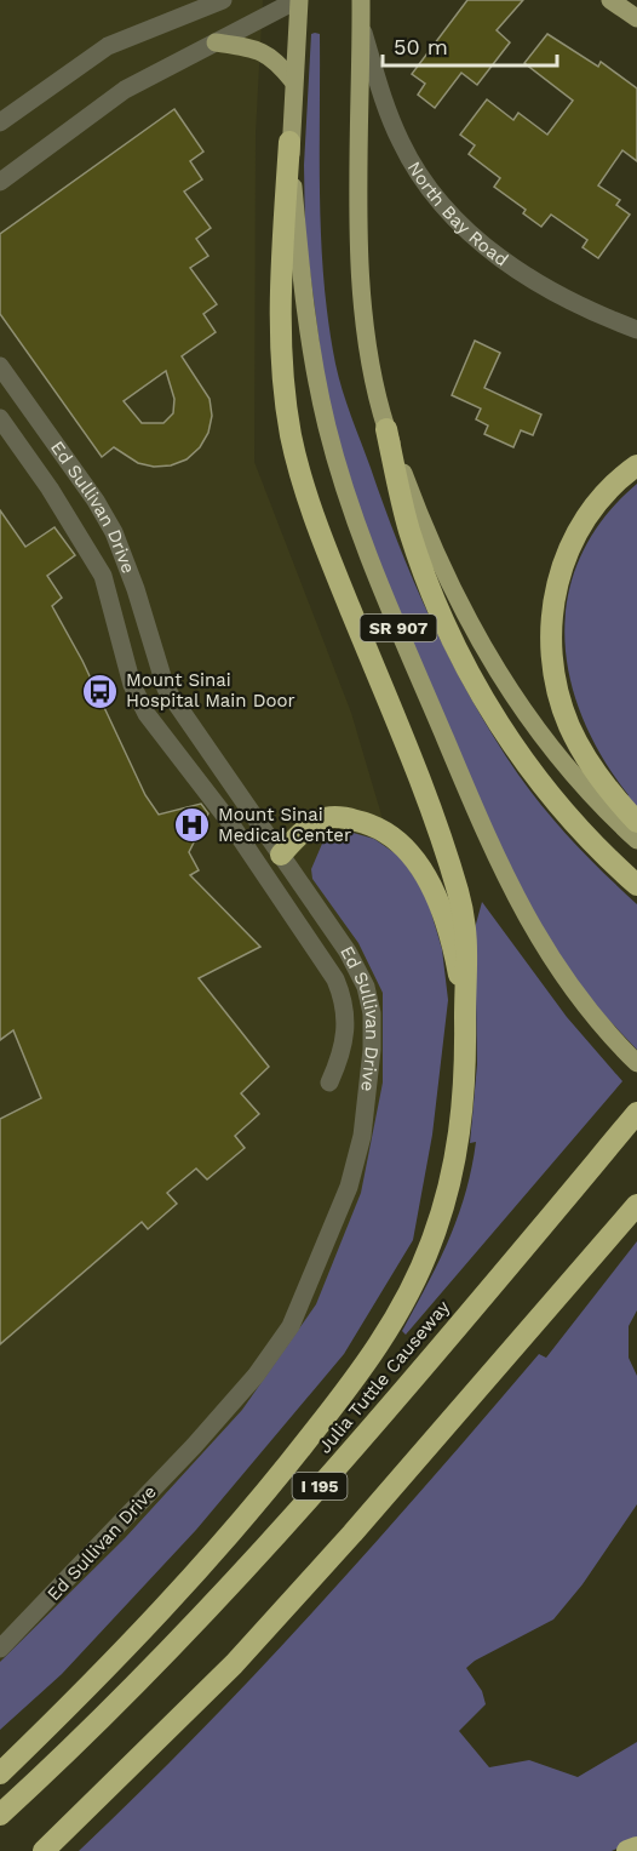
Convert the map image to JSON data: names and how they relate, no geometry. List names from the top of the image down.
{
  "streets": {
    "highway": ["Julia Tuttle Causeway", "I 195"],
    "main road": ["SR 907"],
    "street": ["North Bay Road", "Ed Sullivan Drive"]
  },
  "crossings": [
    ["North Bay Road", "SR 907"]
  ],
  "places": {
    "bus stop": ["Mount Sinai Hospital Main Door"],
    "hospital": ["Mount Sinai Medical Center"]
  },
  "scale_bar": "50 m"
}
